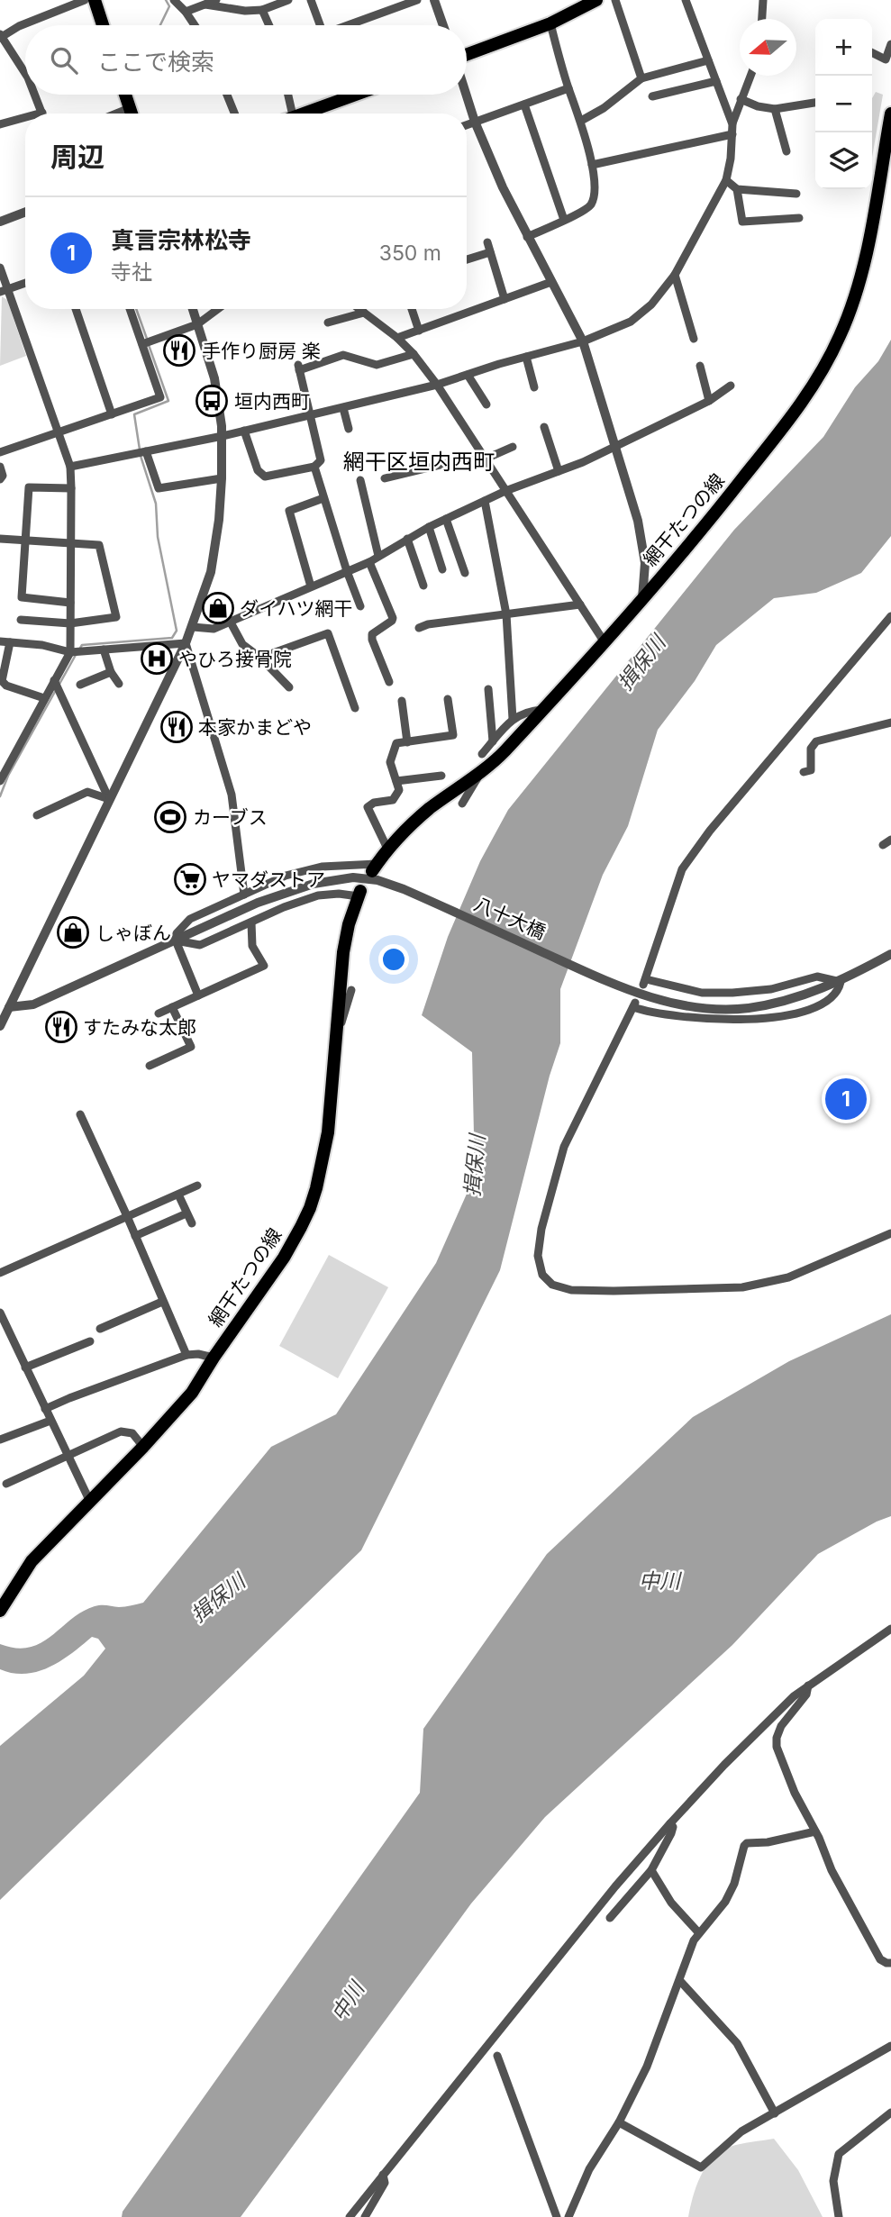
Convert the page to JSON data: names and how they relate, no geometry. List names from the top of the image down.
{
  "streets": {
    "main road": ["網干たつの線"],
    "street": ["八十大橋"]
  },
  "districts": ["網干区垣内西町"],
  "water": ["揖保川", "中川"],
  "places": {
    "restaurant": ["手作り厨房 楽", "本家かまどや", "すたみな太郎"],
    "bus stop": ["垣内西町"],
    "shop": ["ダイハツ網干", "しゃぼん"],
    "hospital": ["やひろ接骨院"],
    "sports": ["カーブス"],
    "supermarket": ["ヤマダストア"]
  },
  "north": "left",
  "page": {
    "map_buttons": ["+", "−"],
    "search": "ここで検索",
    "heading": "周辺",
    "list": [
      {
        "mark": "1",
        "name": "真言宗林松寺",
        "note": "寺社",
        "value": "350 m"
      }
    ],
    "pins": "1"
  }
}
